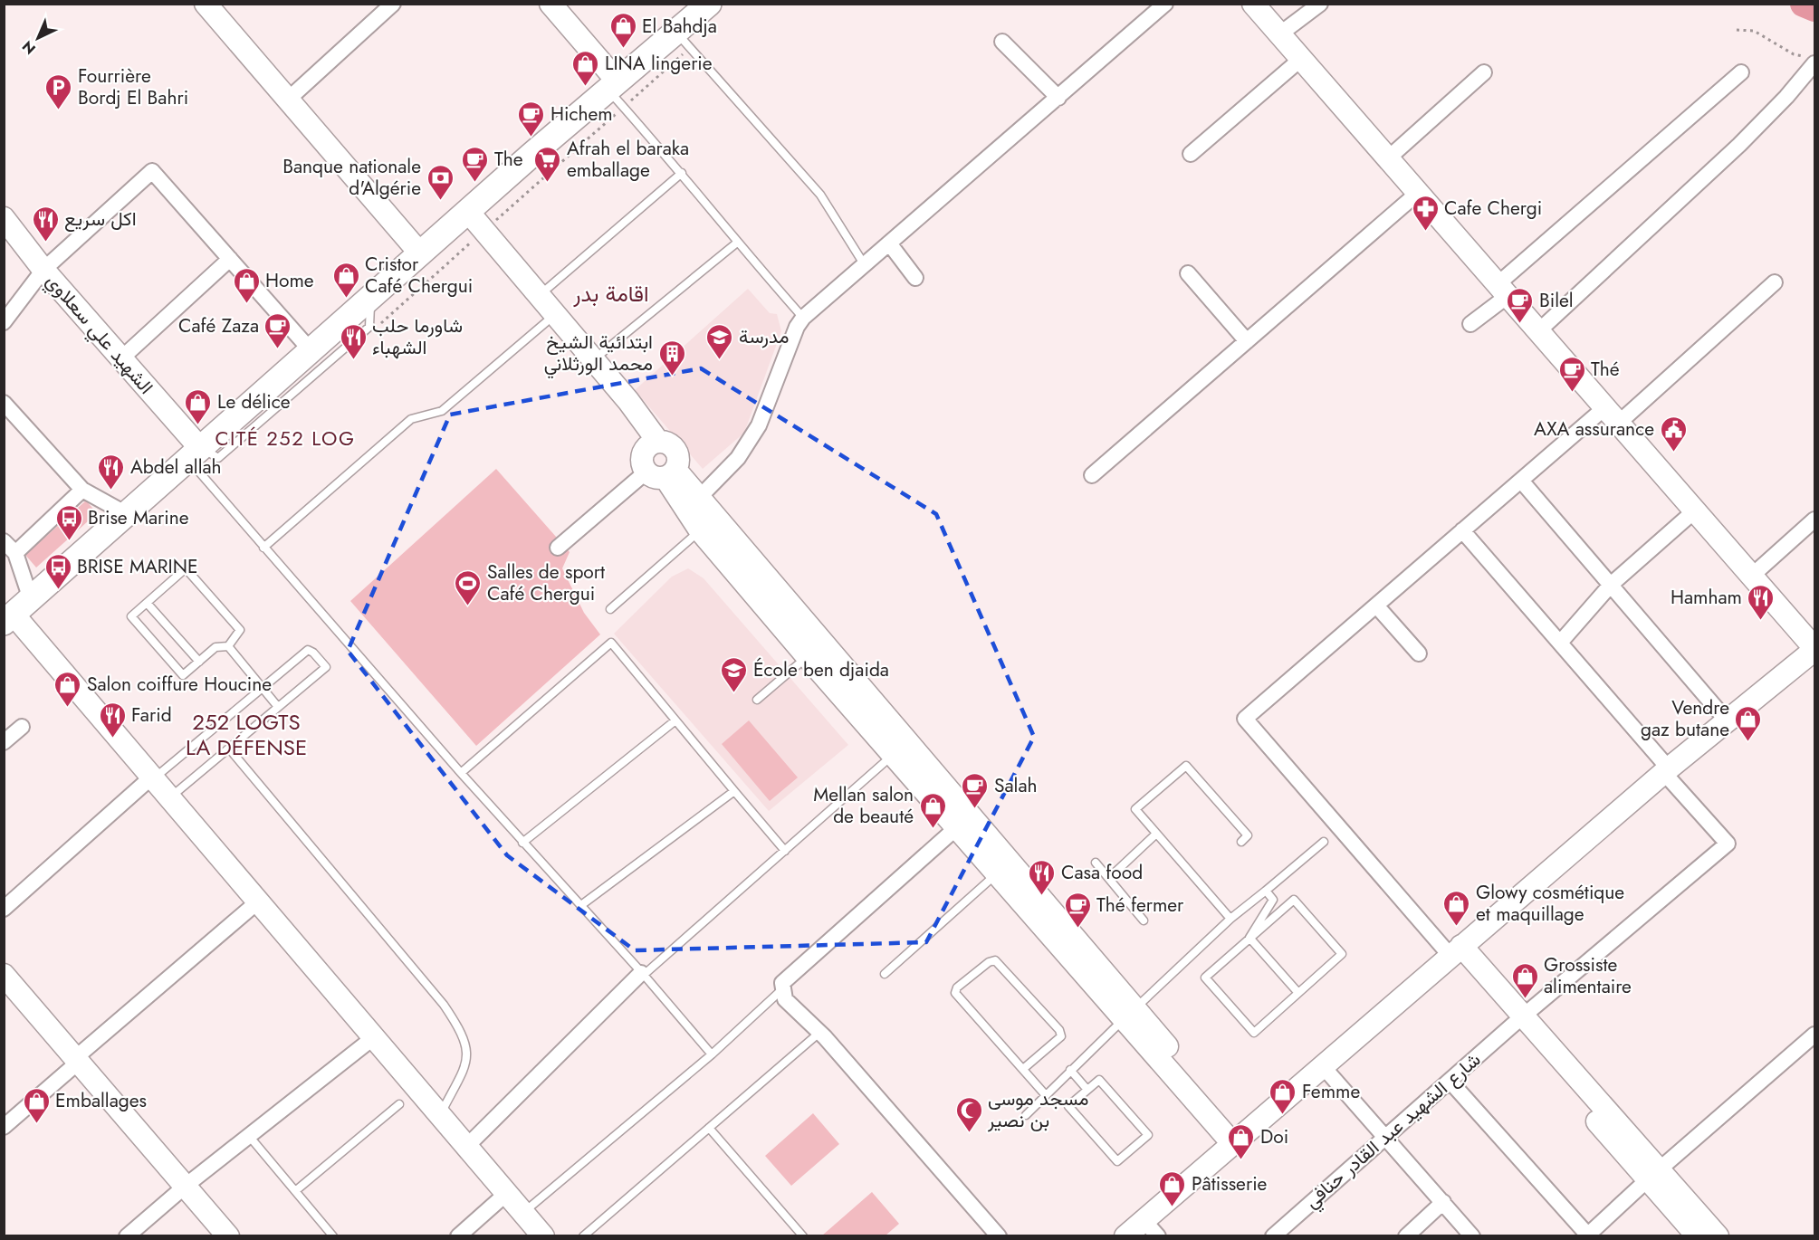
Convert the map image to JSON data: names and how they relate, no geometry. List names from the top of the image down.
{
  "streets": {
    "main road": ["الشهيد علي سعلاوي"],
    "street": ["شارع الشهيد عبد القادر حنافي"]
  },
  "districts": ["اقامة بدر", "CITÉ 252 LOG", "252 LOGTS LA DÉFENSE"],
  "places": {
    "shop": [
      "El Bahdja",
      "LINA lingerie",
      "Cristor Café Chergui",
      "Home",
      "Le délice",
      "Salon coiffure Houcine",
      "Vendre gaz butane",
      "Mellan salon de beauté",
      "Glowy cosmétique et maquillage",
      "Grossiste alimentaire",
      "Femme",
      "Emballages",
      "Doi",
      "Pâtisserie"
    ],
    "parking": ["Fourrière Bordj El Bahri"],
    "cafe": [
      "Hichem",
      "The",
      "Bilel",
      "Café Zaza",
      "Thé",
      "Salah",
      "Thé fermer"
    ],
    "supermarket": ["Afrah el baraka emballage"],
    "bank": ["Banque nationale d'Algérie"],
    "pharmacy": ["Cafe Chergi"],
    "restaurant": [
      "اكل سريع",
      "شاورما حلب الشهباء",
      "Abdel allah",
      "Hamham",
      "Farid",
      "Casa food"
    ],
    "school or university": ["مدرسة", "École ben djaida"],
    "building": ["ابتدائية الشيخ محمد الورثلاني"],
    "public building": ["AXA assurance"],
    "bus stop": ["Brise Marine", "BRISE MARINE"],
    "sports": ["Salles de sport Café Chergui"],
    "mosque": ["مسجد موسى بن نصير"]
  },
  "north": "bottom left"
}
